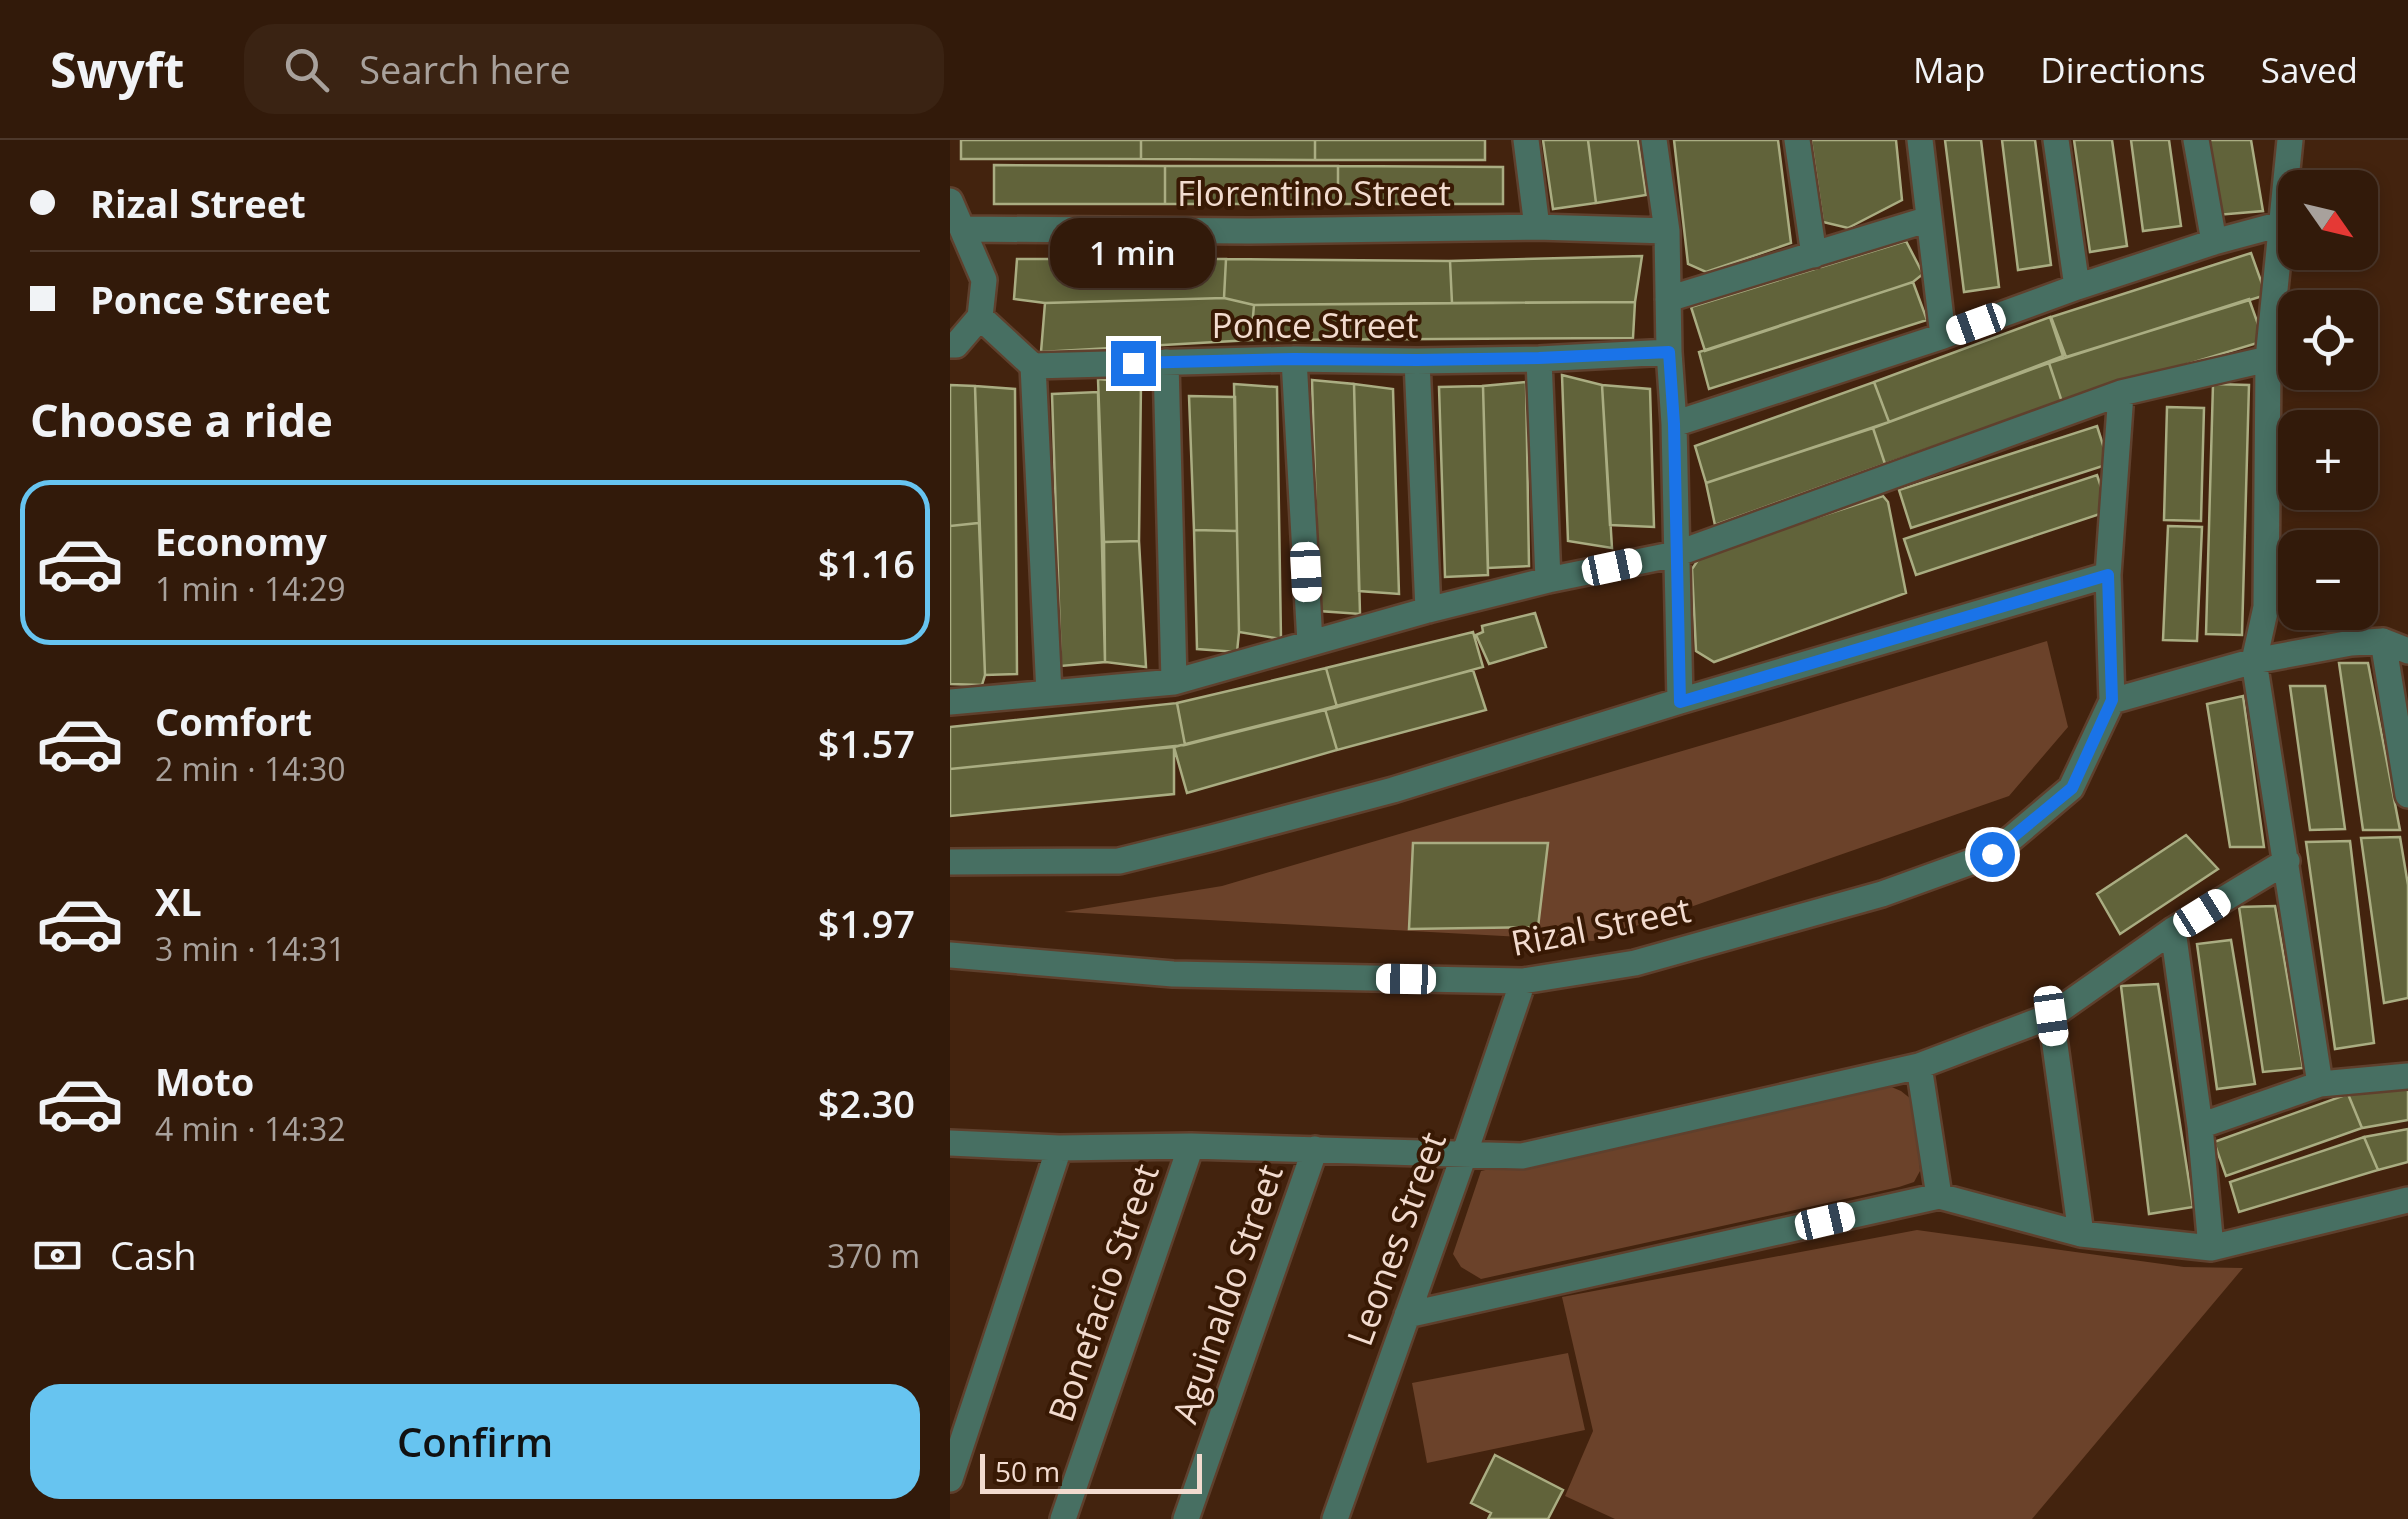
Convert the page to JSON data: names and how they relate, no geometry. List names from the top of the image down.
{
  "streets": {
    "street": [
      "Florentino Street",
      "Ponce Street",
      "Rizal Street",
      "Leones Street",
      "Bonefacio Street",
      "Aguinaldo Street"
    ]
  },
  "crossings": [
    ["Rizal Street", "Leones Street"]
  ],
  "scale_bar": "50 m",
  "north": "bottom right",
  "page": {
    "header": "Swyft",
    "search": "Search here",
    "nav": ["Map", "Directions", "Saved"],
    "banner": ["Rizal Street", "Ponce Street"],
    "map_buttons": ["+", "−"],
    "bubble": "1 min",
    "heading": "Choose a ride",
    "list": [
      {
        "name": "Economy",
        "note": "1 min · 14:29",
        "value": "$1.16"
      },
      {
        "name": "Comfort",
        "note": "2 min · 14:30",
        "value": "$1.57"
      },
      {
        "name": "XL",
        "note": "3 min · 14:31",
        "value": "$1.97"
      },
      {
        "name": "Moto",
        "note": "4 min · 14:32",
        "value": "$2.30"
      }
    ],
    "pay": ["Cash", "370 m"],
    "buttons": "Confirm",
    "scale": "50 m"
  }
}
